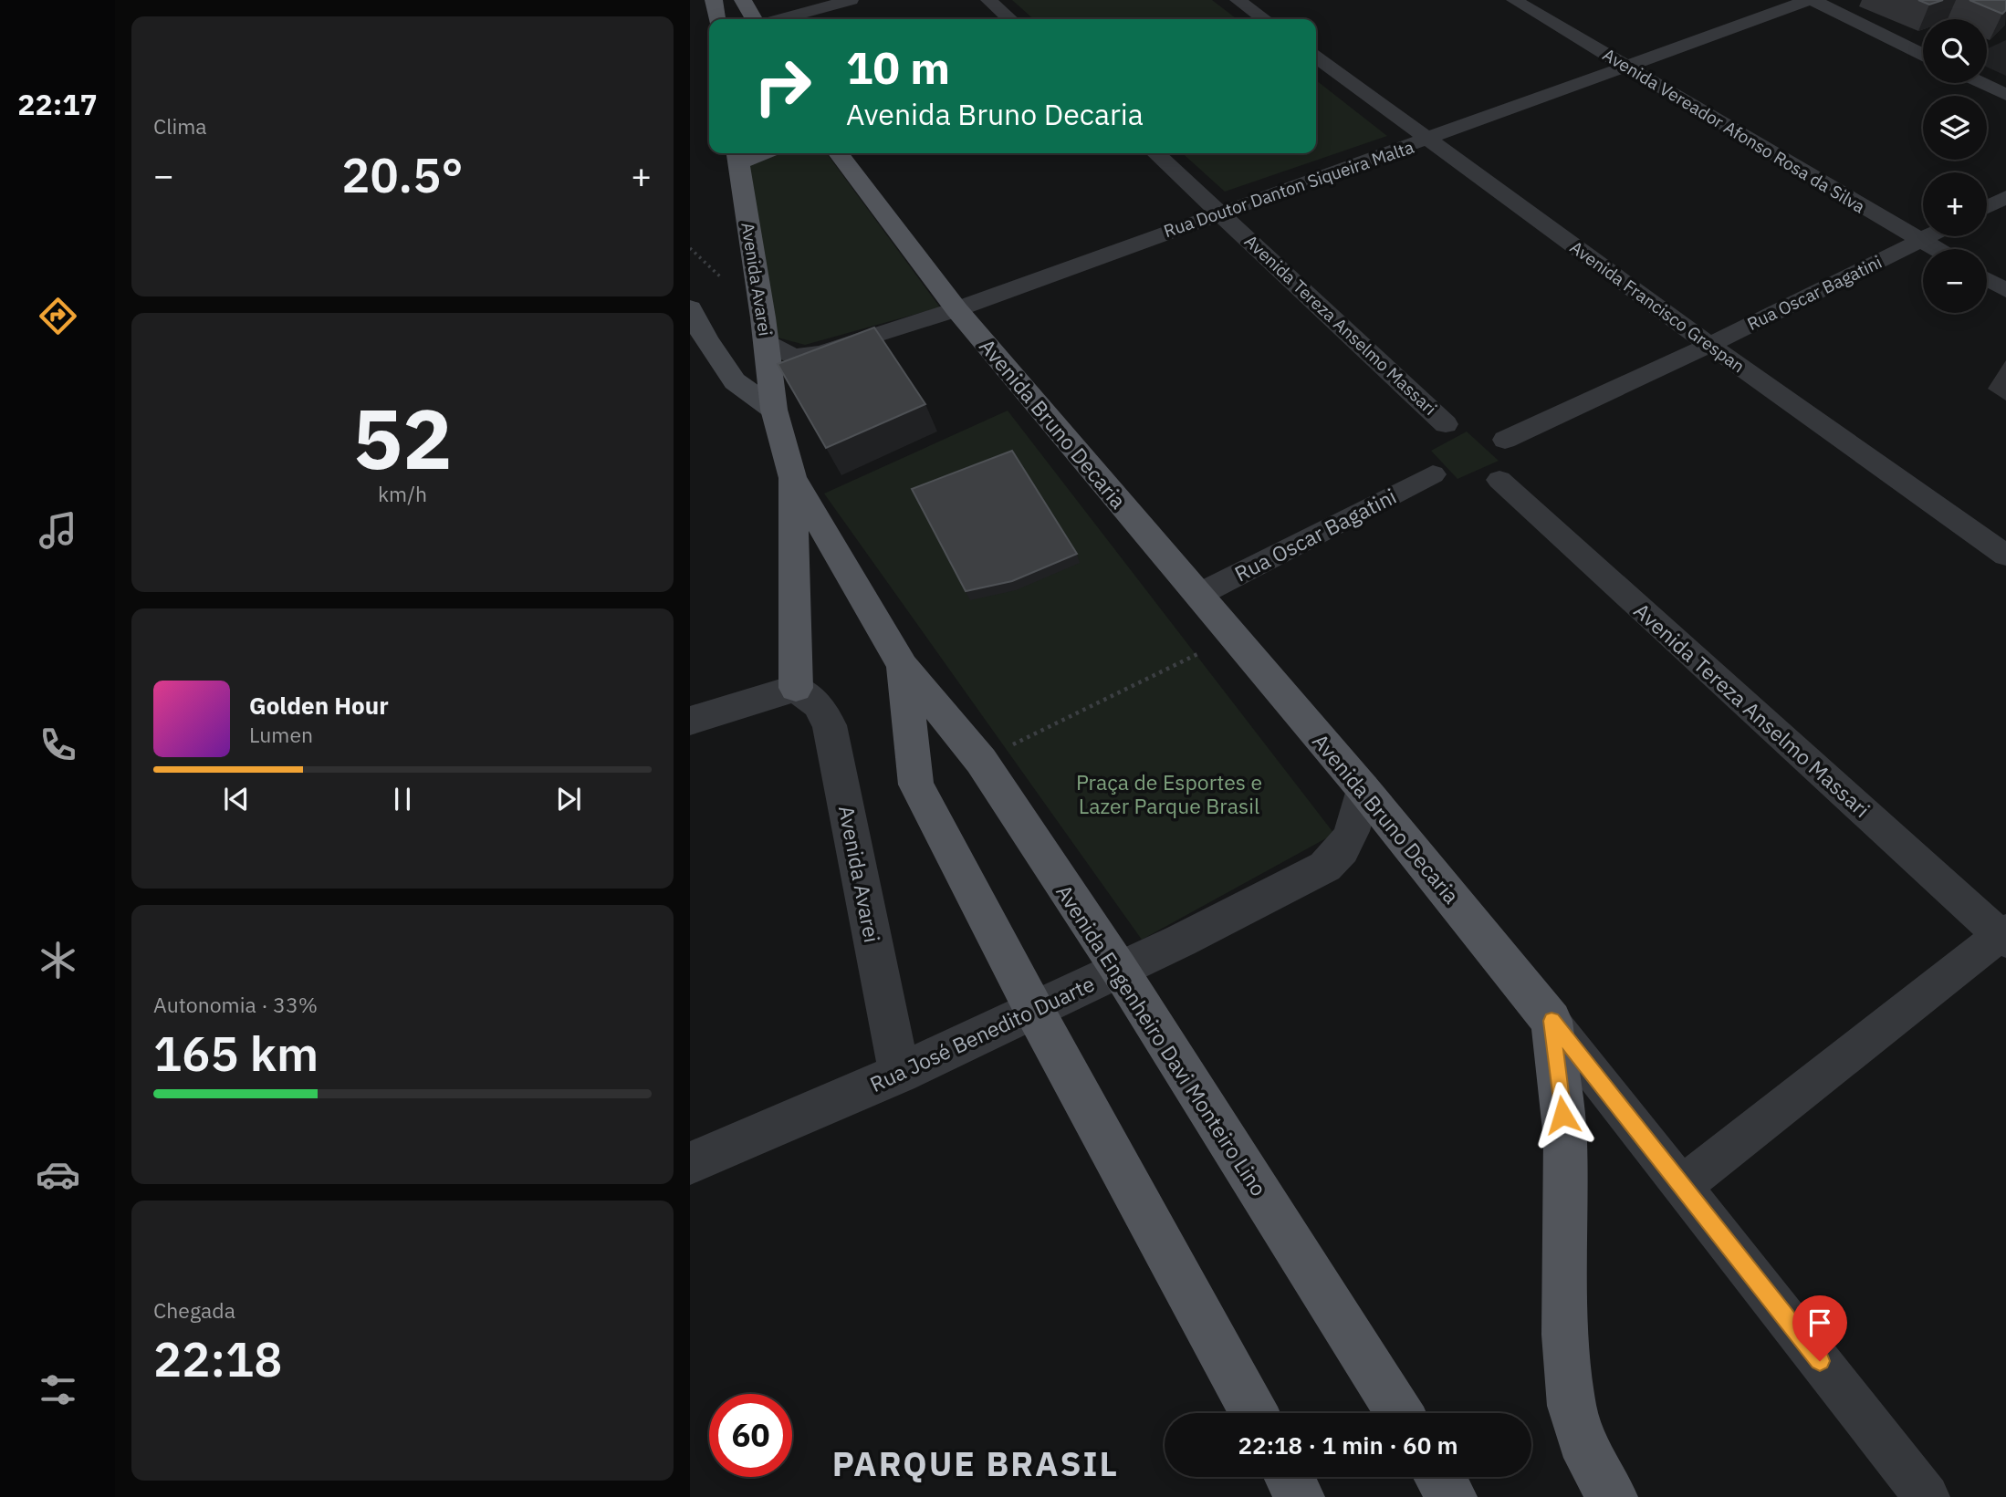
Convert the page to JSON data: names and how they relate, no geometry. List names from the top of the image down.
{
  "streets": {
    "main road": ["Avenida Avarei", "Avenida Bruno Decaria", "Avenida Engenheiro Davi Monteiro Lino"],
    "street": [
      "Avenida Vereador Afonso Rosa da Silva",
      "Rua Doutor Danton Siqueira Malta",
      "Rua Oscar Bagatini",
      "Avenida Francisco Grespan",
      "Avenida Tereza Anselmo Massari",
      "Rua José Benedito Duarte"
    ]
  },
  "crossings": [
    ["Avenida Vereador Afonso Rosa da Silva", "Rua Doutor Danton Siqueira Malta"],
    ["Avenida Vereador Afonso Rosa da Silva", "Rua Oscar Bagatini"],
    ["Rua Doutor Danton Siqueira Malta", "Avenida Avarei"],
    ["Rua Doutor Danton Siqueira Malta", "Avenida Francisco Grespan"],
    ["Rua Doutor Danton Siqueira Malta", "Avenida Tereza Anselmo Massari"],
    ["Rua Doutor Danton Siqueira Malta", "Avenida Bruno Decaria"],
    ["Avenida Avarei", "Rua José Benedito Duarte"],
    ["Avenida Avarei", "Avenida Engenheiro Davi Monteiro Lino"],
    ["Rua Oscar Bagatini", "Avenida Francisco Grespan"],
    ["Rua Oscar Bagatini", "Avenida Bruno Decaria"],
    ["Avenida Bruno Decaria", "Rua José Benedito Duarte"],
    ["Rua José Benedito Duarte", "Avenida Engenheiro Davi Monteiro Lino"]
  ],
  "districts": ["PARQUE BRASIL"],
  "parks": ["Praça de Esportes e Lazer Parque Brasil"],
  "page": {
    "tabs": "22:17",
    "tile": [
      "Clima",
      ["52", "km/h"],
      ["Autonomia · 33%", "165 km"],
      ["Chegada", "22:18"]
    ],
    "map_buttons": ["+", "−"],
    "turn": ["10 m", "Avenida Bruno Decaria"],
    "heat": ["−", "20.5°", "+"],
    "song": ["Golden Hour", "Lumen"],
    "limit": "60",
    "trip": "22:18 · 1 min · 60 m"
  }
}
